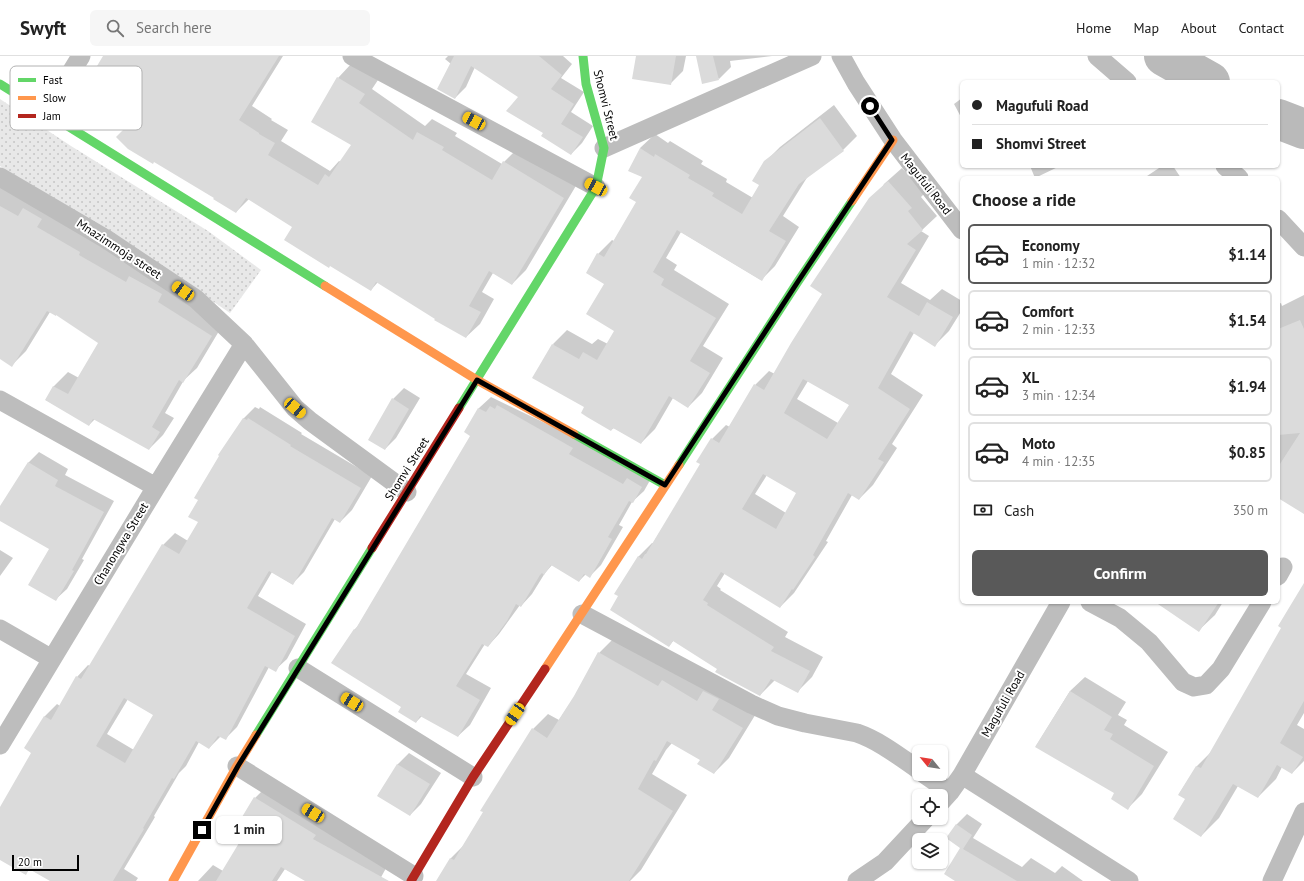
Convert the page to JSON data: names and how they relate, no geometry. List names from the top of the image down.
{
  "streets": {
    "street": [
      "Shomvi Street",
      "Magufuli Road",
      "Mnazimmoja street",
      "Chanongwa Street"
    ]
  },
  "crossings": [
    ["Shomvi Street", "Mnazimmoja street"],
    ["Mnazimmoja street", "Chanongwa Street"]
  ],
  "legend": ["Fast", "Slow", "Jam"],
  "scale_bar": "20 m",
  "north": "top left",
  "page": {
    "header": "Swyft",
    "search": "Search here",
    "nav": [
      "Home",
      "Map",
      "About",
      "Contact"
    ],
    "banner": ["Magufuli Road", "Shomvi Street"],
    "heading": "Choose a ride",
    "list": [
      {
        "name": "Economy",
        "note": "1 min · 12:32",
        "value": "$1.14"
      },
      {
        "name": "Comfort",
        "note": "2 min · 12:33",
        "value": "$1.54"
      },
      {
        "name": "XL",
        "note": "3 min · 12:34",
        "value": "$1.94"
      },
      {
        "name": "Moto",
        "note": "4 min · 12:35",
        "value": "$0.85"
      }
    ],
    "pay": ["Cash", "350 m"],
    "buttons": "Confirm",
    "bubble": "1 min",
    "scale": "20 m"
  }
}
